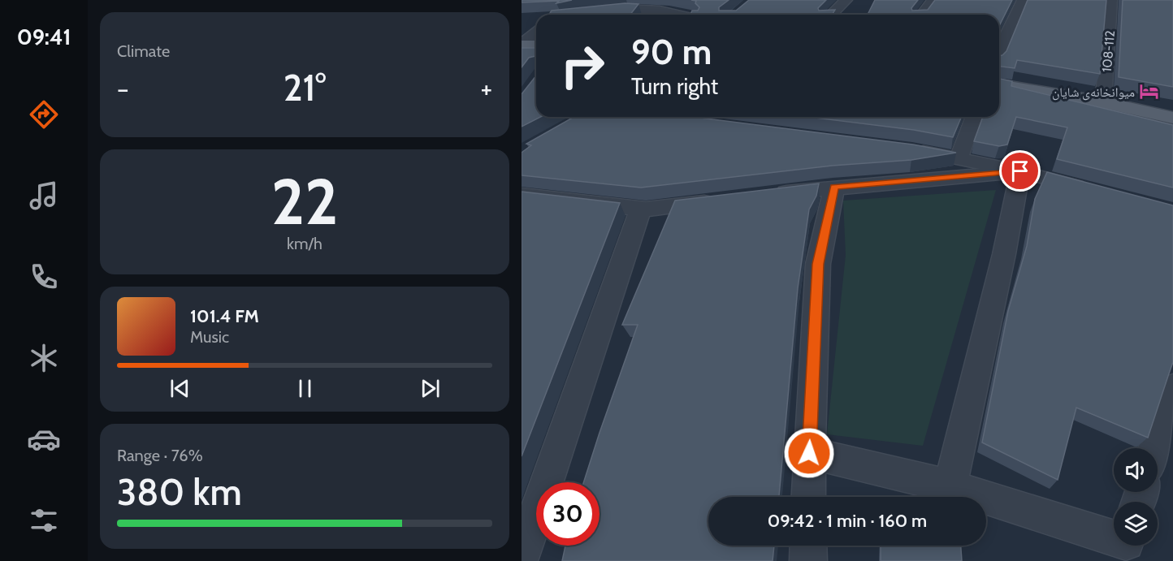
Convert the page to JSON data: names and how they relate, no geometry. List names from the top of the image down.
{
  "streets": {
    "street": ["108-112"]
  },
  "places": {
    "hotel": ["میوانخانەی شایان"]
  },
  "page": {
    "tabs": "09:41",
    "tile": [
      "Climate",
      ["22", "km/h"],
      ["Range · 76%", "380 km"]
    ],
    "turn": ["90 m", "Turn right"],
    "heat": ["−", "21°", "+"],
    "song": ["101.4 FM", "Music"],
    "limit": "30",
    "trip": "09:42 · 1 min · 160 m"
  }
}
